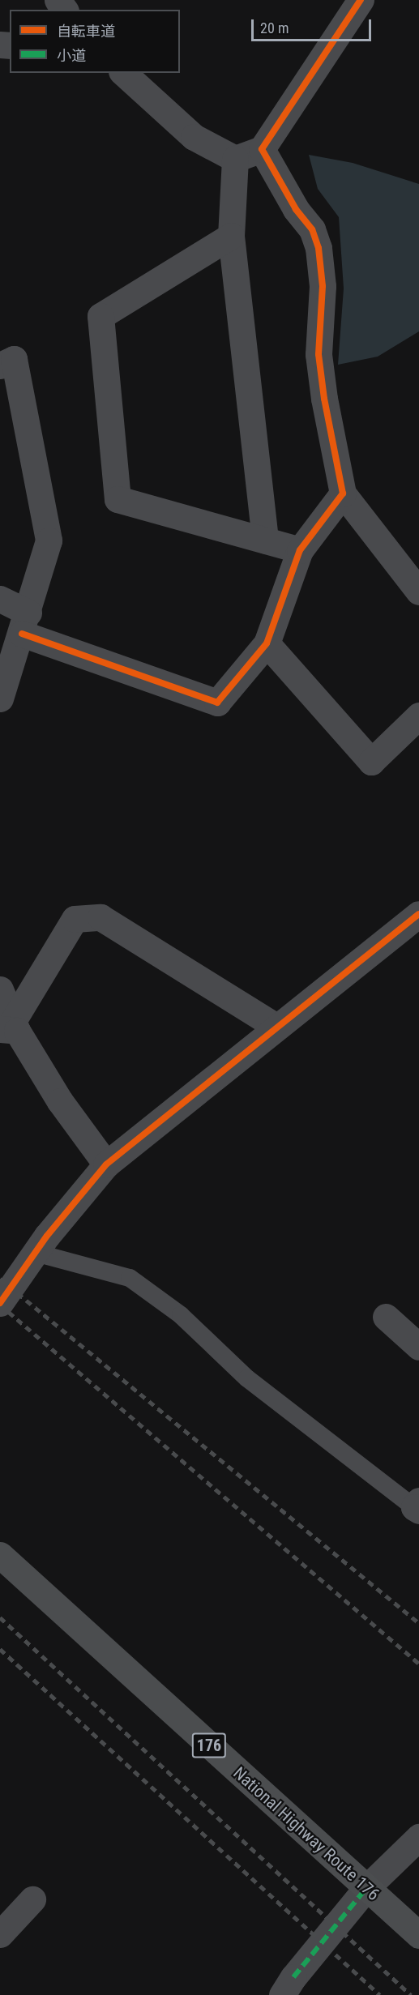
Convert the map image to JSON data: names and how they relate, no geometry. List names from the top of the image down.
{
  "streets": {
    "highway": ["176", "National Highway Route 176"]
  },
  "legend": ["自転車道", "小道"],
  "scale_bar": "20 m"
}
